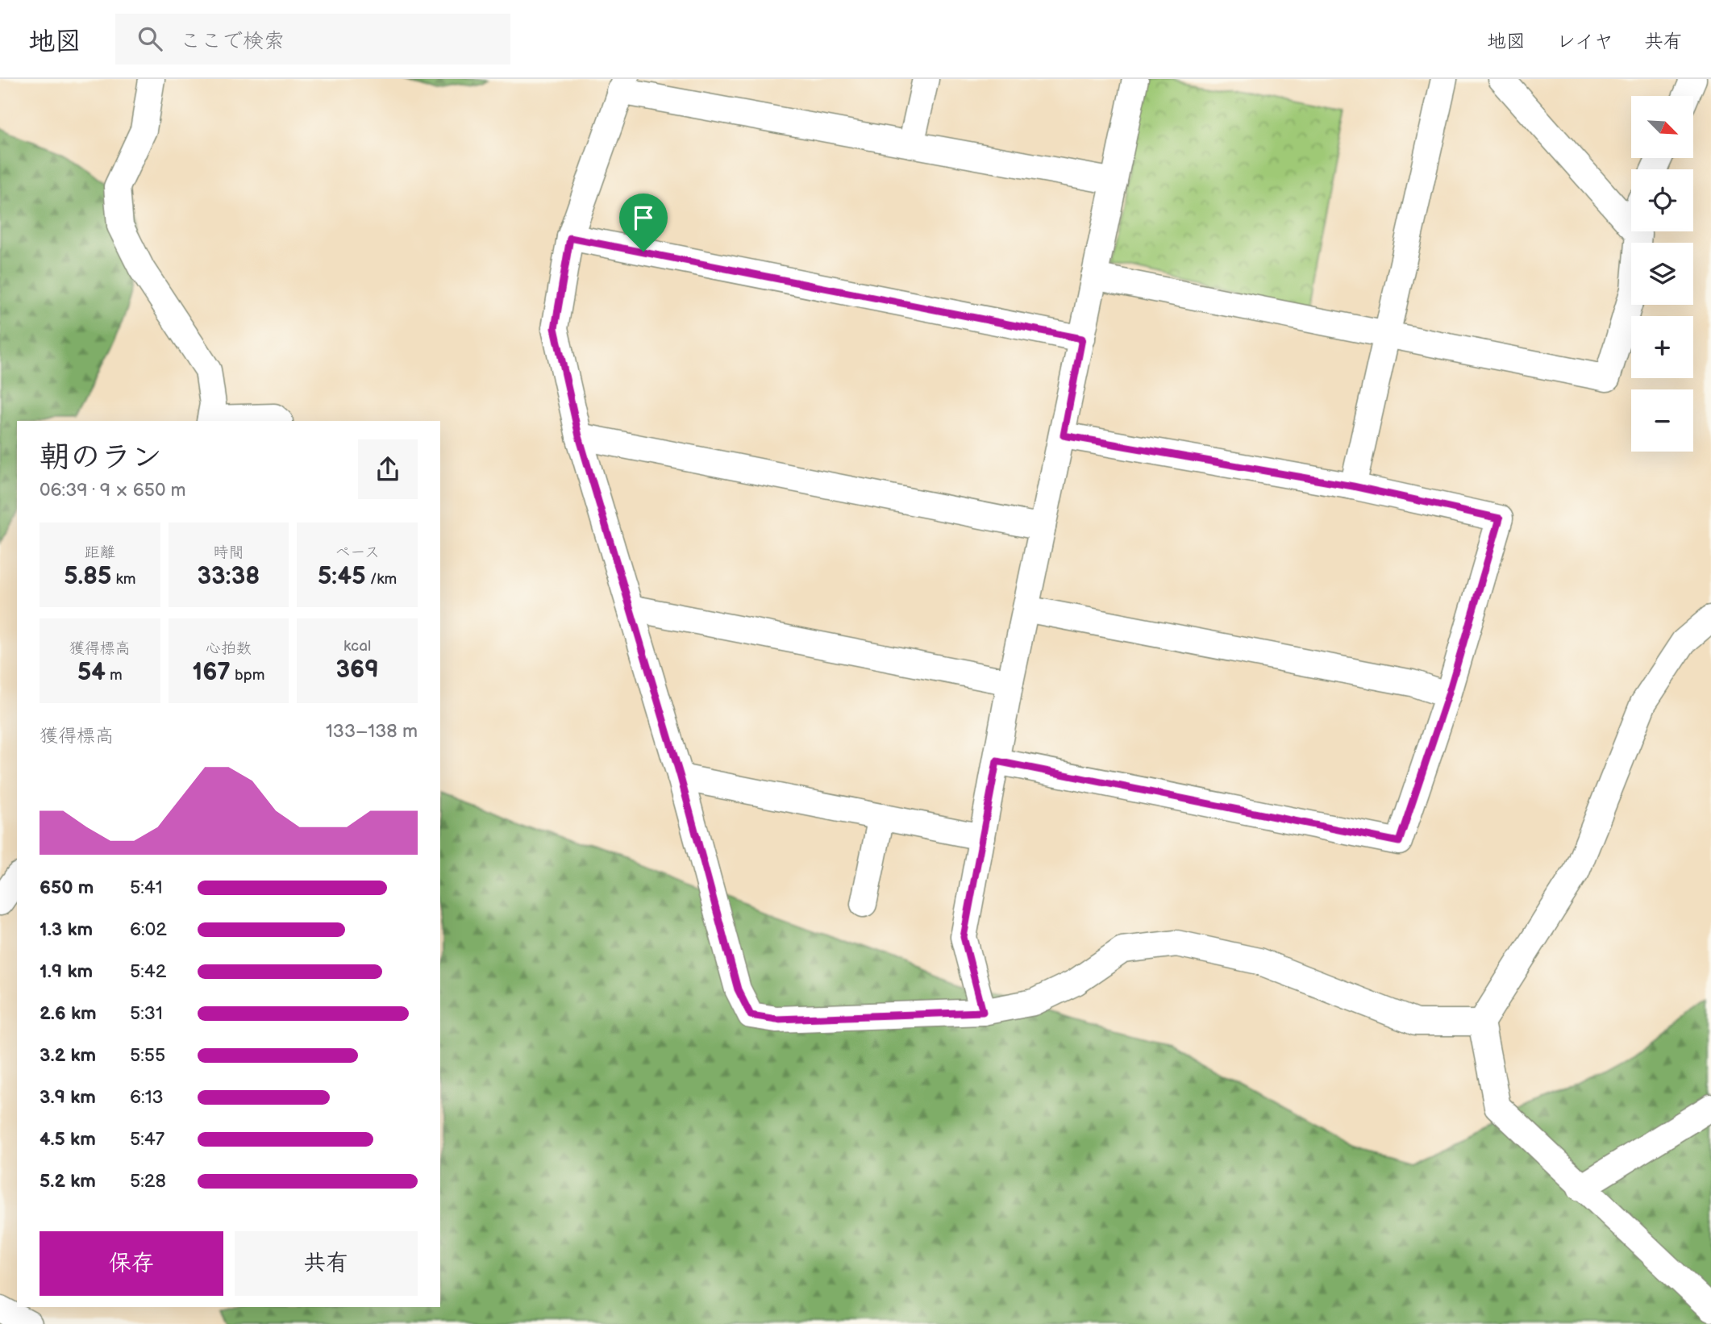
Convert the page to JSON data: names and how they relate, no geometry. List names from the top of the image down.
{
  "north": "bottom right",
  "page": {
    "header": "地図",
    "search": "ここで検索",
    "nav": ["地図", "レイヤ", "共有"],
    "map_buttons": ["+", "−"],
    "heading": ["朝のラン", "06:39 · 9 × 650 m"],
    "stats": [
      ["距離", "5.85 km"],
      ["時間", "33:38"],
      ["ペース", "5:45 /km"],
      ["獲得標高", "54 m"],
      ["心拍数", "167 bpm"],
      ["kcal", "369"]
    ],
    "chart": ["獲得標高", "133–138 m"],
    "list": [
      {
        "name": "650 m",
        "note": "5:41"
      },
      {
        "name": "1.3 km",
        "note": "6:02"
      },
      {
        "name": "1.9 km",
        "note": "5:42"
      },
      {
        "name": "2.6 km",
        "note": "5:31"
      },
      {
        "name": "3.2 km",
        "note": "5:55"
      },
      {
        "name": "3.9 km",
        "note": "6:13"
      },
      {
        "name": "4.5 km",
        "note": "5:47"
      },
      {
        "name": "5.2 km",
        "note": "5:28"
      }
    ],
    "buttons": ["保存", "共有"]
  }
}
